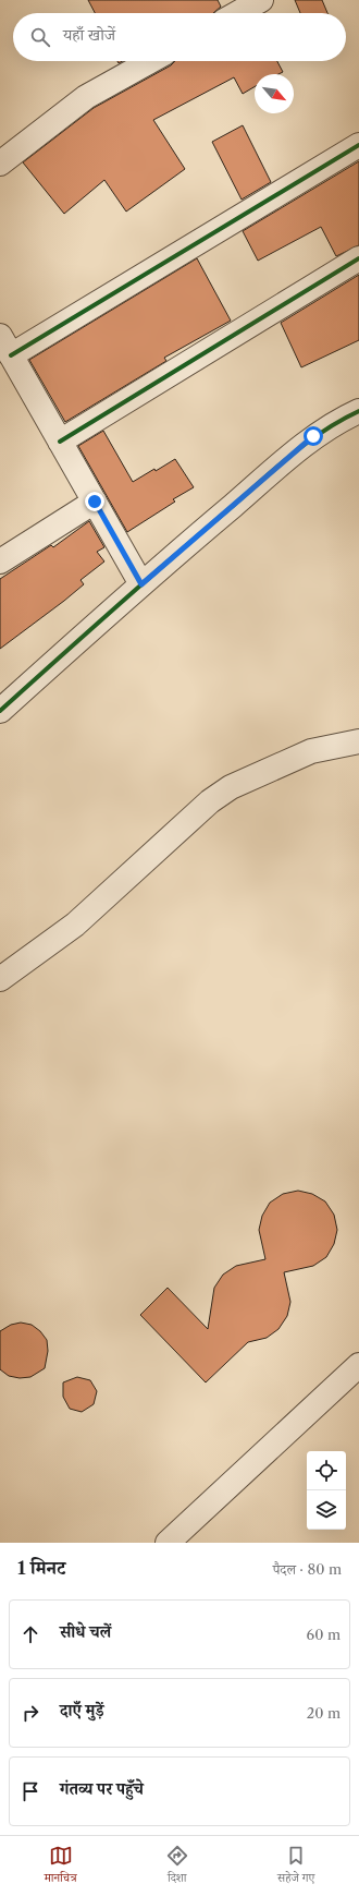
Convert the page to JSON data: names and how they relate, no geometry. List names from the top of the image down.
{
  "north": "bottom right",
  "page": {
    "search": "यहाँ खोजें",
    "heading": ["1 मिनट", "पैदल · 80 m"],
    "list": [
      ["सीधे चलें", "60 m"],
      ["दाएँ मुड़ें", "20 m"],
      "गंतव्य पर पहुँचे"
    ],
    "nav": ["मानचित्र", "दिशा", "सहेजे गए"]
  }
}
